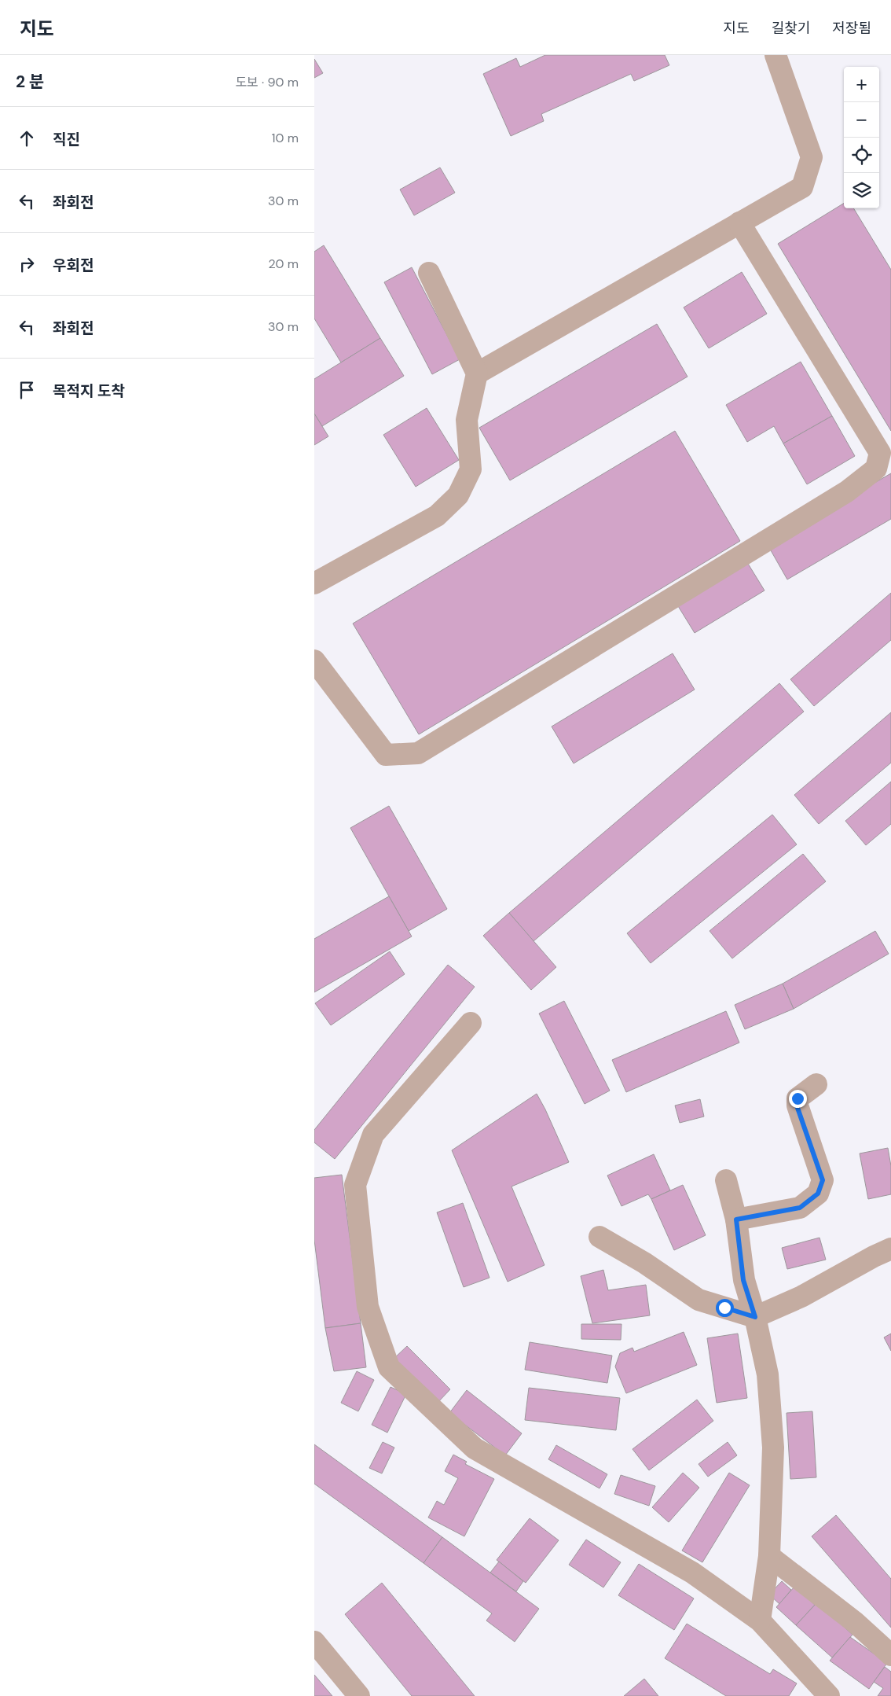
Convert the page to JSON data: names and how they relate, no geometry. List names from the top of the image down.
{
  "page": {
    "header": "지도",
    "nav": ["지도", "길찾기", "저장됨"],
    "heading": ["2 분", "도보 · 90 m"],
    "map_buttons": ["+", "−"],
    "list": [
      ["직진", "10 m"],
      ["좌회전", "30 m"],
      ["우회전", "20 m"],
      ["좌회전", "30 m"],
      "목적지 도착"
    ]
  }
}
